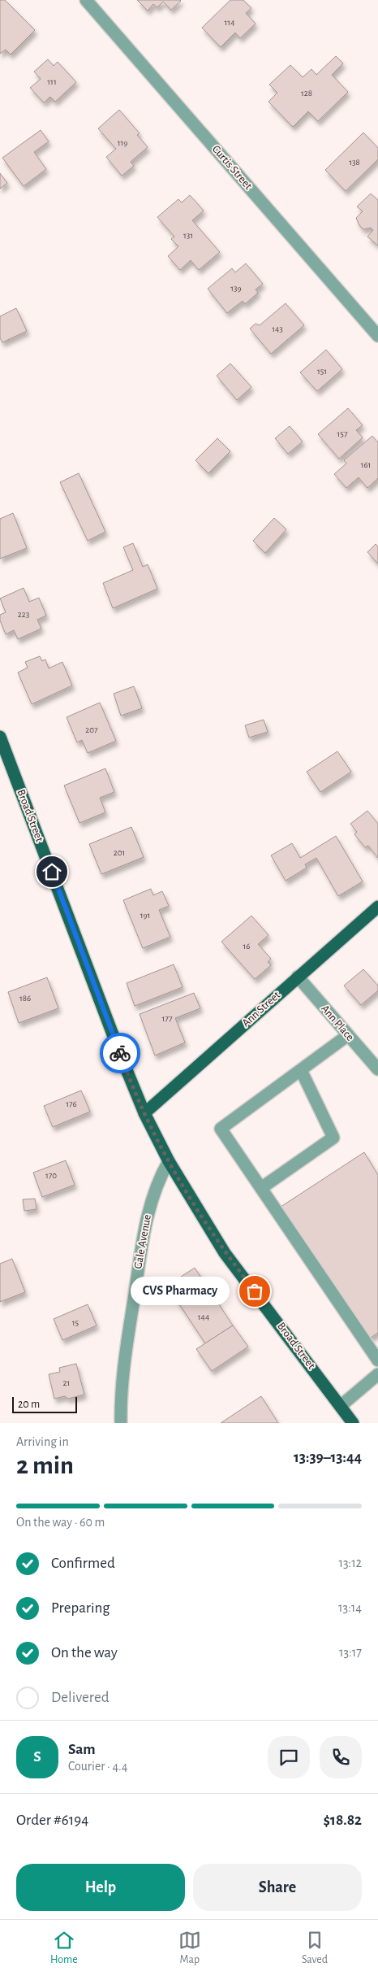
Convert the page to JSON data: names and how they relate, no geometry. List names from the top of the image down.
{
  "streets": {
    "main road": ["Broad Street", "Ann Street"],
    "street": ["Curtis Street", "Ann Place", "Gale Avenue"]
  },
  "crossings": [
    ["Broad Street", "Ann Street"],
    ["Broad Street", "Gale Avenue"],
    ["Ann Street", "Ann Place"]
  ],
  "places": ["CVS Pharmacy"],
  "house_numbers": [
    "114",
    "111",
    "128",
    "119",
    "138",
    "131",
    "139",
    "143",
    "151",
    "157",
    "161",
    "223",
    "207",
    "201",
    "191",
    "16",
    "186",
    "177",
    "176",
    "170",
    "144",
    "15",
    "21"
  ],
  "scale_bar": "20 m",
  "page": {
    "bubble": "CVS Pharmacy",
    "scale": "20 m",
    "heading": ["2 min", "Arriving in", "13:39–13:44"],
    "panel": [
      "Sam",
      "Courier · 4.4",
      "Order #6194",
      "$18.82"
    ],
    "bar": "On the way · 60 m",
    "list": [
      ["Confirmed", "13:12"],
      ["Preparing", "13:14"],
      ["On the way", "13:17"],
      "Delivered"
    ],
    "round": "S",
    "buttons": ["Help", "Share"],
    "tabs": ["Home", "Map", "Saved"]
  }
}
